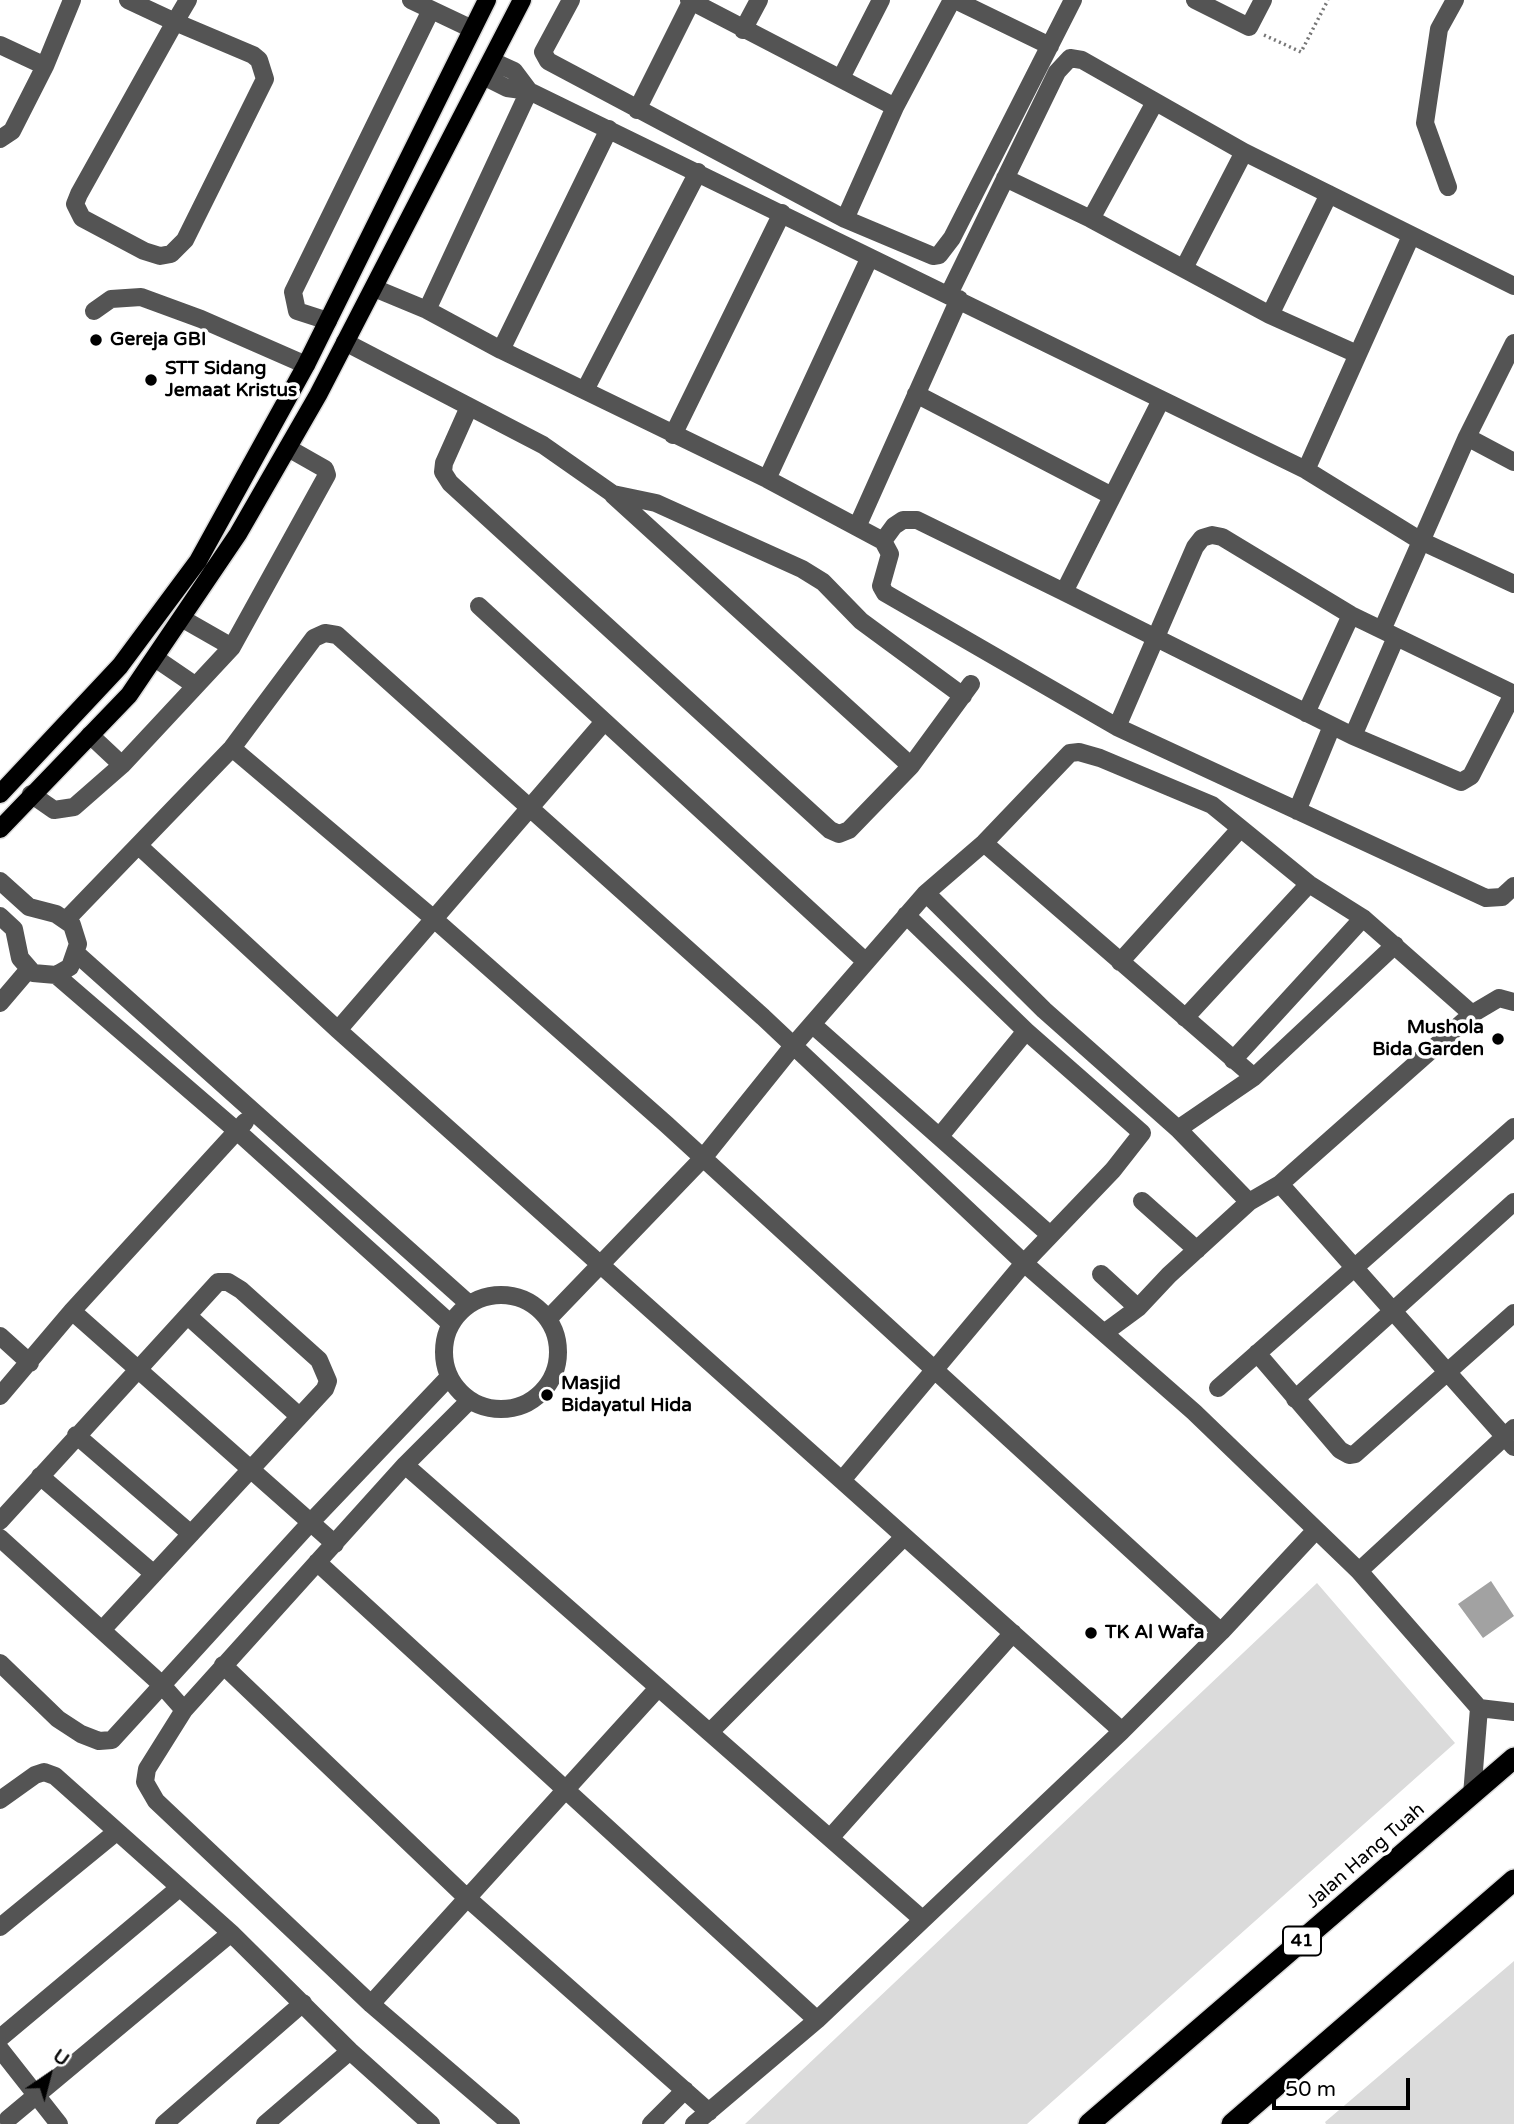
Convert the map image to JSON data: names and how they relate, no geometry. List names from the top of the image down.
{
  "streets": {
    "highway": ["Jalan Hang Tuah", "41"]
  },
  "places": [
    "Gereja GBI",
    "STT Sidang Jemaat Kristus",
    "Mushola Bida Garden",
    "Masjid Bidayatul Hida",
    "TK Al Wafa"
  ],
  "scale_bar": "50 m",
  "north": "top right"
}
